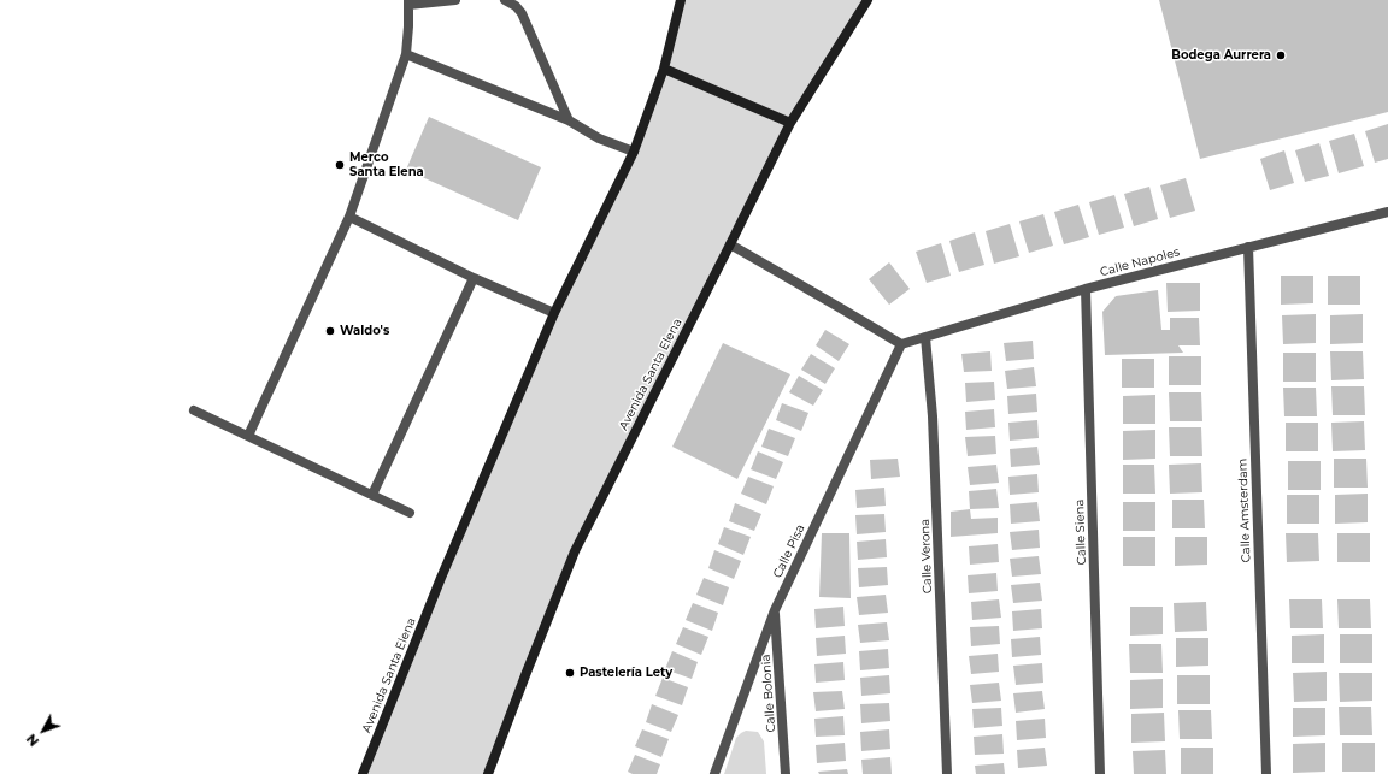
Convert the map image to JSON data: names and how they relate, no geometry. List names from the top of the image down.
{
  "streets": {
    "street": [
      "Calle Napoles",
      "Avenida Santa Elena",
      "Calle Amsterdam",
      "Calle Siena",
      "Calle Pisa",
      "Calle Verona",
      "Calle Bolonia"
    ]
  },
  "crossings": [
    ["Calle Napoles", "Calle Amsterdam"],
    ["Calle Napoles", "Calle Siena"],
    ["Calle Napoles", "Calle Pisa"],
    ["Calle Napoles", "Calle Verona"],
    ["Calle Pisa", "Calle Bolonia"]
  ],
  "places": [
    "Bodega Aurrera",
    "Merco Santa Elena",
    "Waldo's",
    "Pastelería Lety"
  ],
  "north": "bottom left"
}
